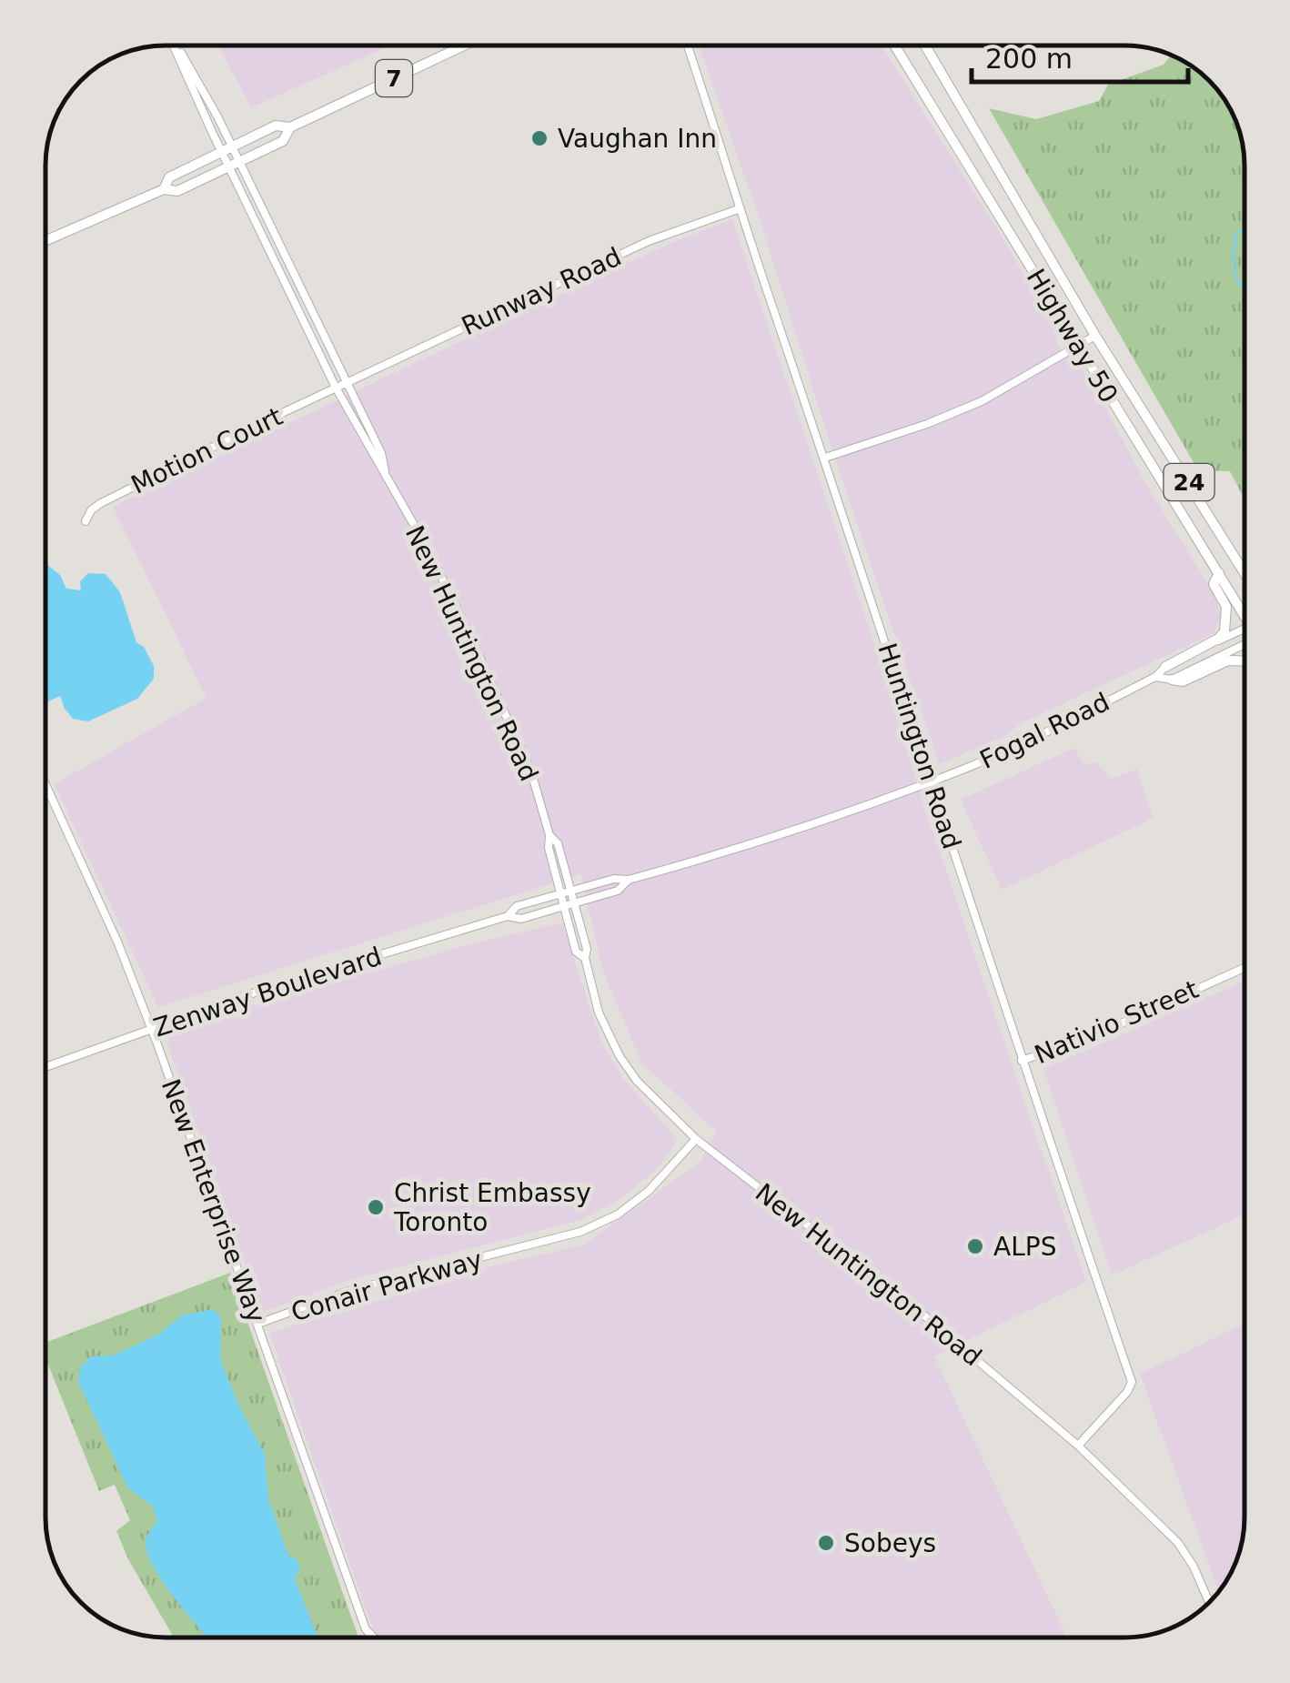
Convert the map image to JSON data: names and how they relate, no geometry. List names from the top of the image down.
{
  "streets": {
    "main road": ["7", "Highway 50", "24"],
    "street": [
      "Runway Road",
      "Motion Court",
      "New Huntington Road",
      "Fogal Road",
      "Huntington Road",
      "Zenway Boulevard",
      "Nativio Street",
      "New Enterprise Way",
      "Conair Parkway"
    ]
  },
  "crossings": [
    ["7", "New Huntington Road"],
    ["Runway Road", "Motion Court"],
    ["Runway Road", "New Huntington Road"],
    ["Runway Road", "Huntington Road"],
    ["Motion Court", "New Huntington Road"],
    ["New Huntington Road", "Huntington Road"],
    ["New Huntington Road", "Zenway Boulevard"],
    ["New Huntington Road", "Conair Parkway"],
    ["Fogal Road", "Huntington Road"],
    ["Fogal Road", "Zenway Boulevard"],
    ["Huntington Road", "Zenway Boulevard"],
    ["Huntington Road", "Nativio Street"],
    ["Zenway Boulevard", "New Enterprise Way"],
    ["New Enterprise Way", "Conair Parkway"]
  ],
  "places": [
    "Vaughan Inn",
    "Christ Embassy Toronto",
    "ALPS",
    "Sobeys"
  ],
  "scale_bar": "200 m"
}
